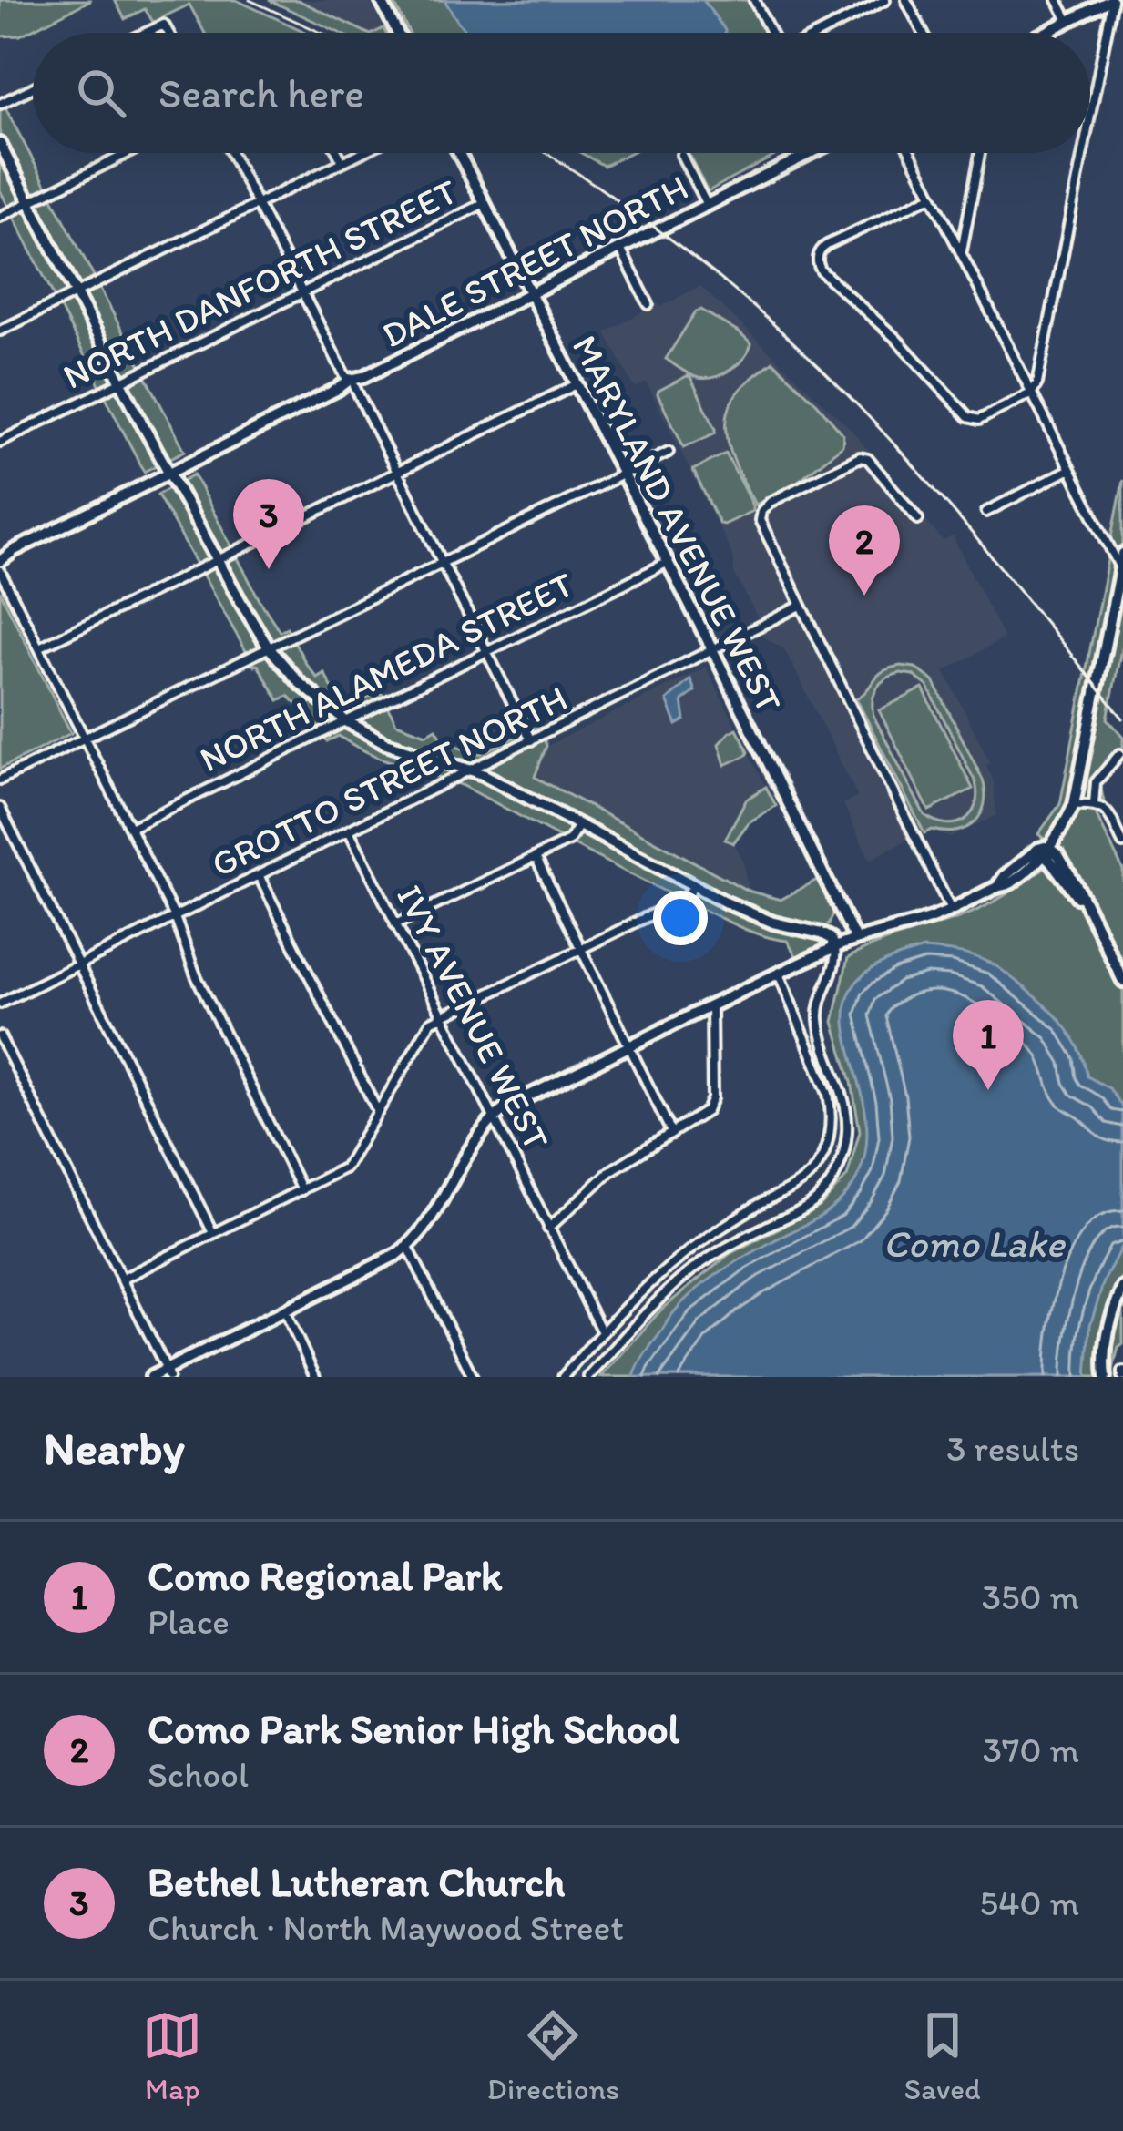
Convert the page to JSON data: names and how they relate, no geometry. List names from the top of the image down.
{
  "streets": {
    "street": [
      "DALE STREET NORTH",
      "NORTH DANFORTH STREET",
      "MARYLAND AVENUE WEST",
      "NORTH ALAMEDA STREET",
      "GROTTO STREET NORTH",
      "IVY AVENUE WEST"
    ]
  },
  "crossings": [
    ["DALE STREET NORTH", "MARYLAND AVENUE WEST"],
    ["NORTH DANFORTH STREET", "MARYLAND AVENUE WEST"],
    ["MARYLAND AVENUE WEST", "NORTH ALAMEDA STREET"],
    ["MARYLAND AVENUE WEST", "GROTTO STREET NORTH"],
    ["GROTTO STREET NORTH", "IVY AVENUE WEST"]
  ],
  "water": ["Como Lake"],
  "page": {
    "search": "Search here",
    "pins": ["3", "2", "1"],
    "heading": ["Nearby", "3 results"],
    "list": [
      {
        "mark": "1",
        "name": "Como Regional Park",
        "note": "Place",
        "value": "350 m"
      },
      {
        "mark": "2",
        "name": "Como Park Senior High School",
        "note": "School",
        "value": "370 m"
      },
      {
        "mark": "3",
        "name": "Bethel Lutheran Church",
        "note": "Church · North Maywood Street",
        "value": "540 m"
      }
    ],
    "nav": ["Map", "Directions", "Saved"]
  }
}
